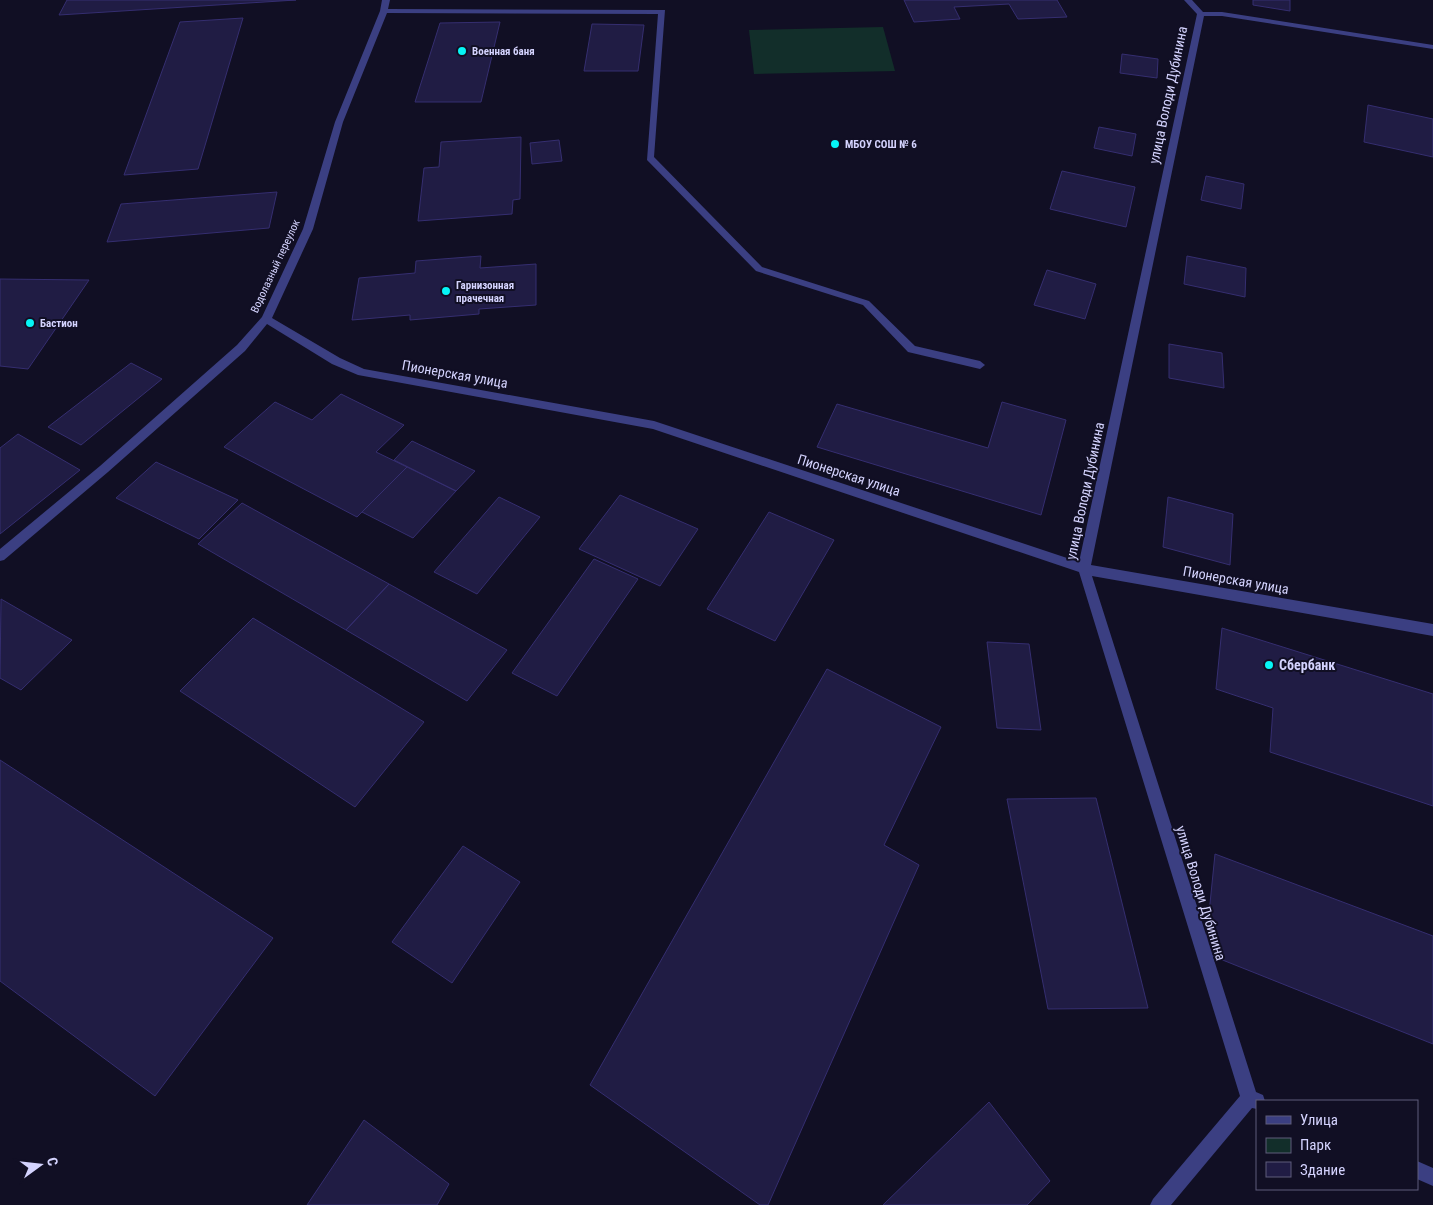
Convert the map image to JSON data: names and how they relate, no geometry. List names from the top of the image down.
{
  "streets": {
    "street": ["улица Володи Дубинина", "Водолазный переулок", "Пионерская улица"]
  },
  "crossings": [
    ["улица Володи Дубинина", "Пионерская улица"],
    ["Водолазный переулок", "Пионерская улица"]
  ],
  "places": [
    "Военная баня",
    "МБОУ СОШ № 6",
    "Гарнизонная прачечная",
    "Бастион",
    "Сбербанк"
  ],
  "legend": ["Улица", "Парк", "Здание"],
  "north": "right"
}
